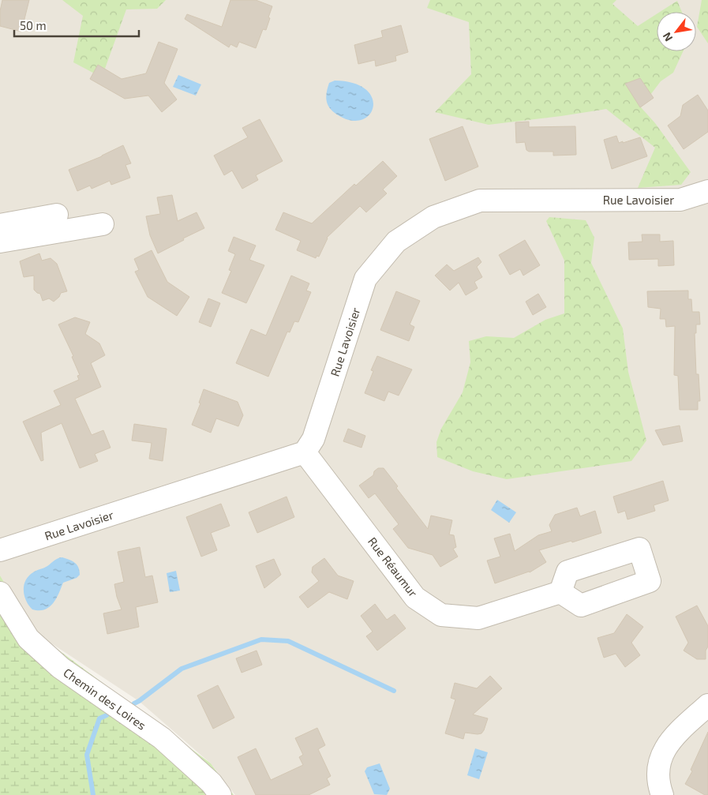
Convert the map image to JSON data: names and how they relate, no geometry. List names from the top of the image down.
{
  "streets": {
    "street": ["Rue Lavoisier", "Rue Réaumur", "Chemin des Loires"]
  },
  "crossings": [
    ["Rue Lavoisier", "Rue Réaumur"]
  ],
  "scale_bar": "50 m",
  "north": "bottom left"
}
